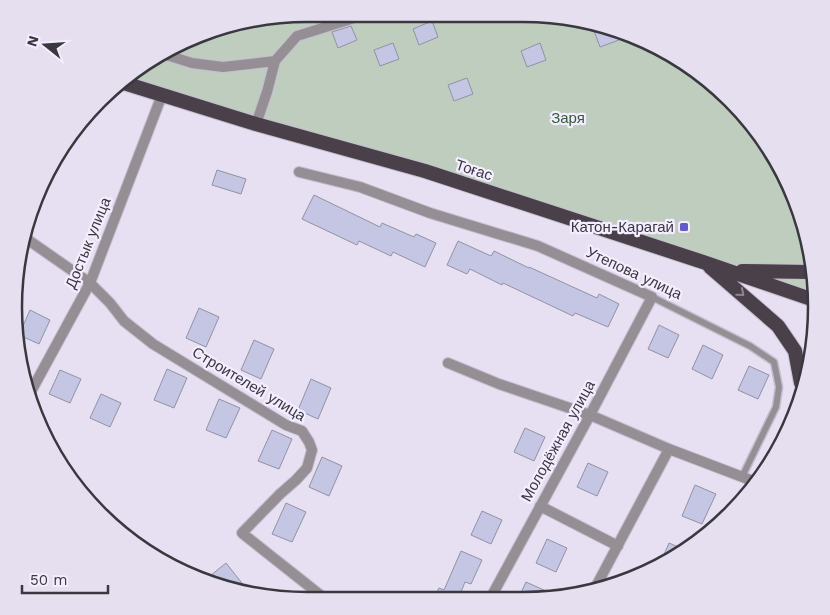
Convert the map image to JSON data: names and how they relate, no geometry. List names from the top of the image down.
{
  "streets": {
    "highway": ["Тоғас"],
    "street": [
      "Достык улица",
      "Утепова улица",
      "Строителей улица",
      "Молодёжная улица"
    ]
  },
  "crossings": [
    ["Тоғас", "Достык улица"],
    ["Достык улица", "Строителей улица"],
    ["Утепова улица", "Молодёжная улица"]
  ],
  "parks": ["Заря"],
  "places": {
    "transit": ["Катон-Карагай"]
  },
  "scale_bar": "50 m",
  "north": "left"
}
